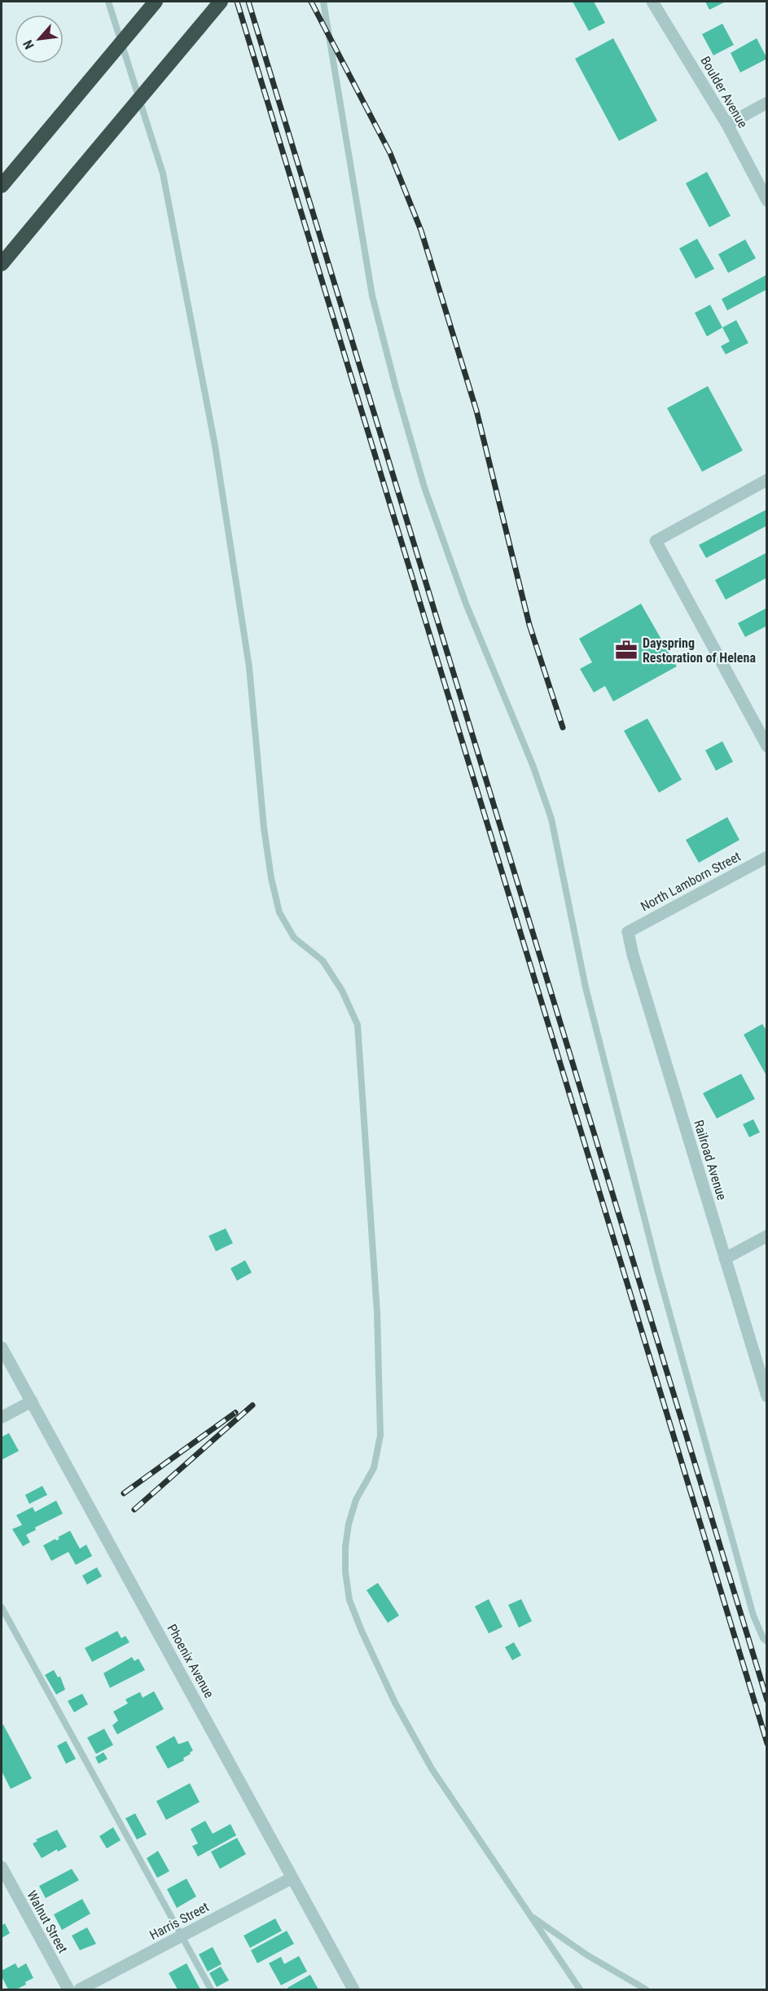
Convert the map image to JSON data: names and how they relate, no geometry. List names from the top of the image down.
{
  "streets": {
    "street": [
      "Boulder Avenue",
      "North Lamborn Street",
      "Railroad Avenue",
      "Phoenix Avenue",
      "Harris Street",
      "Walnut Street"
    ]
  },
  "crossings": [
    ["North Lamborn Street", "Railroad Avenue"],
    ["Phoenix Avenue", "Harris Street"]
  ],
  "places": {
    "office": ["Dayspring Restoration of Helena"]
  },
  "north": "bottom left"
}
